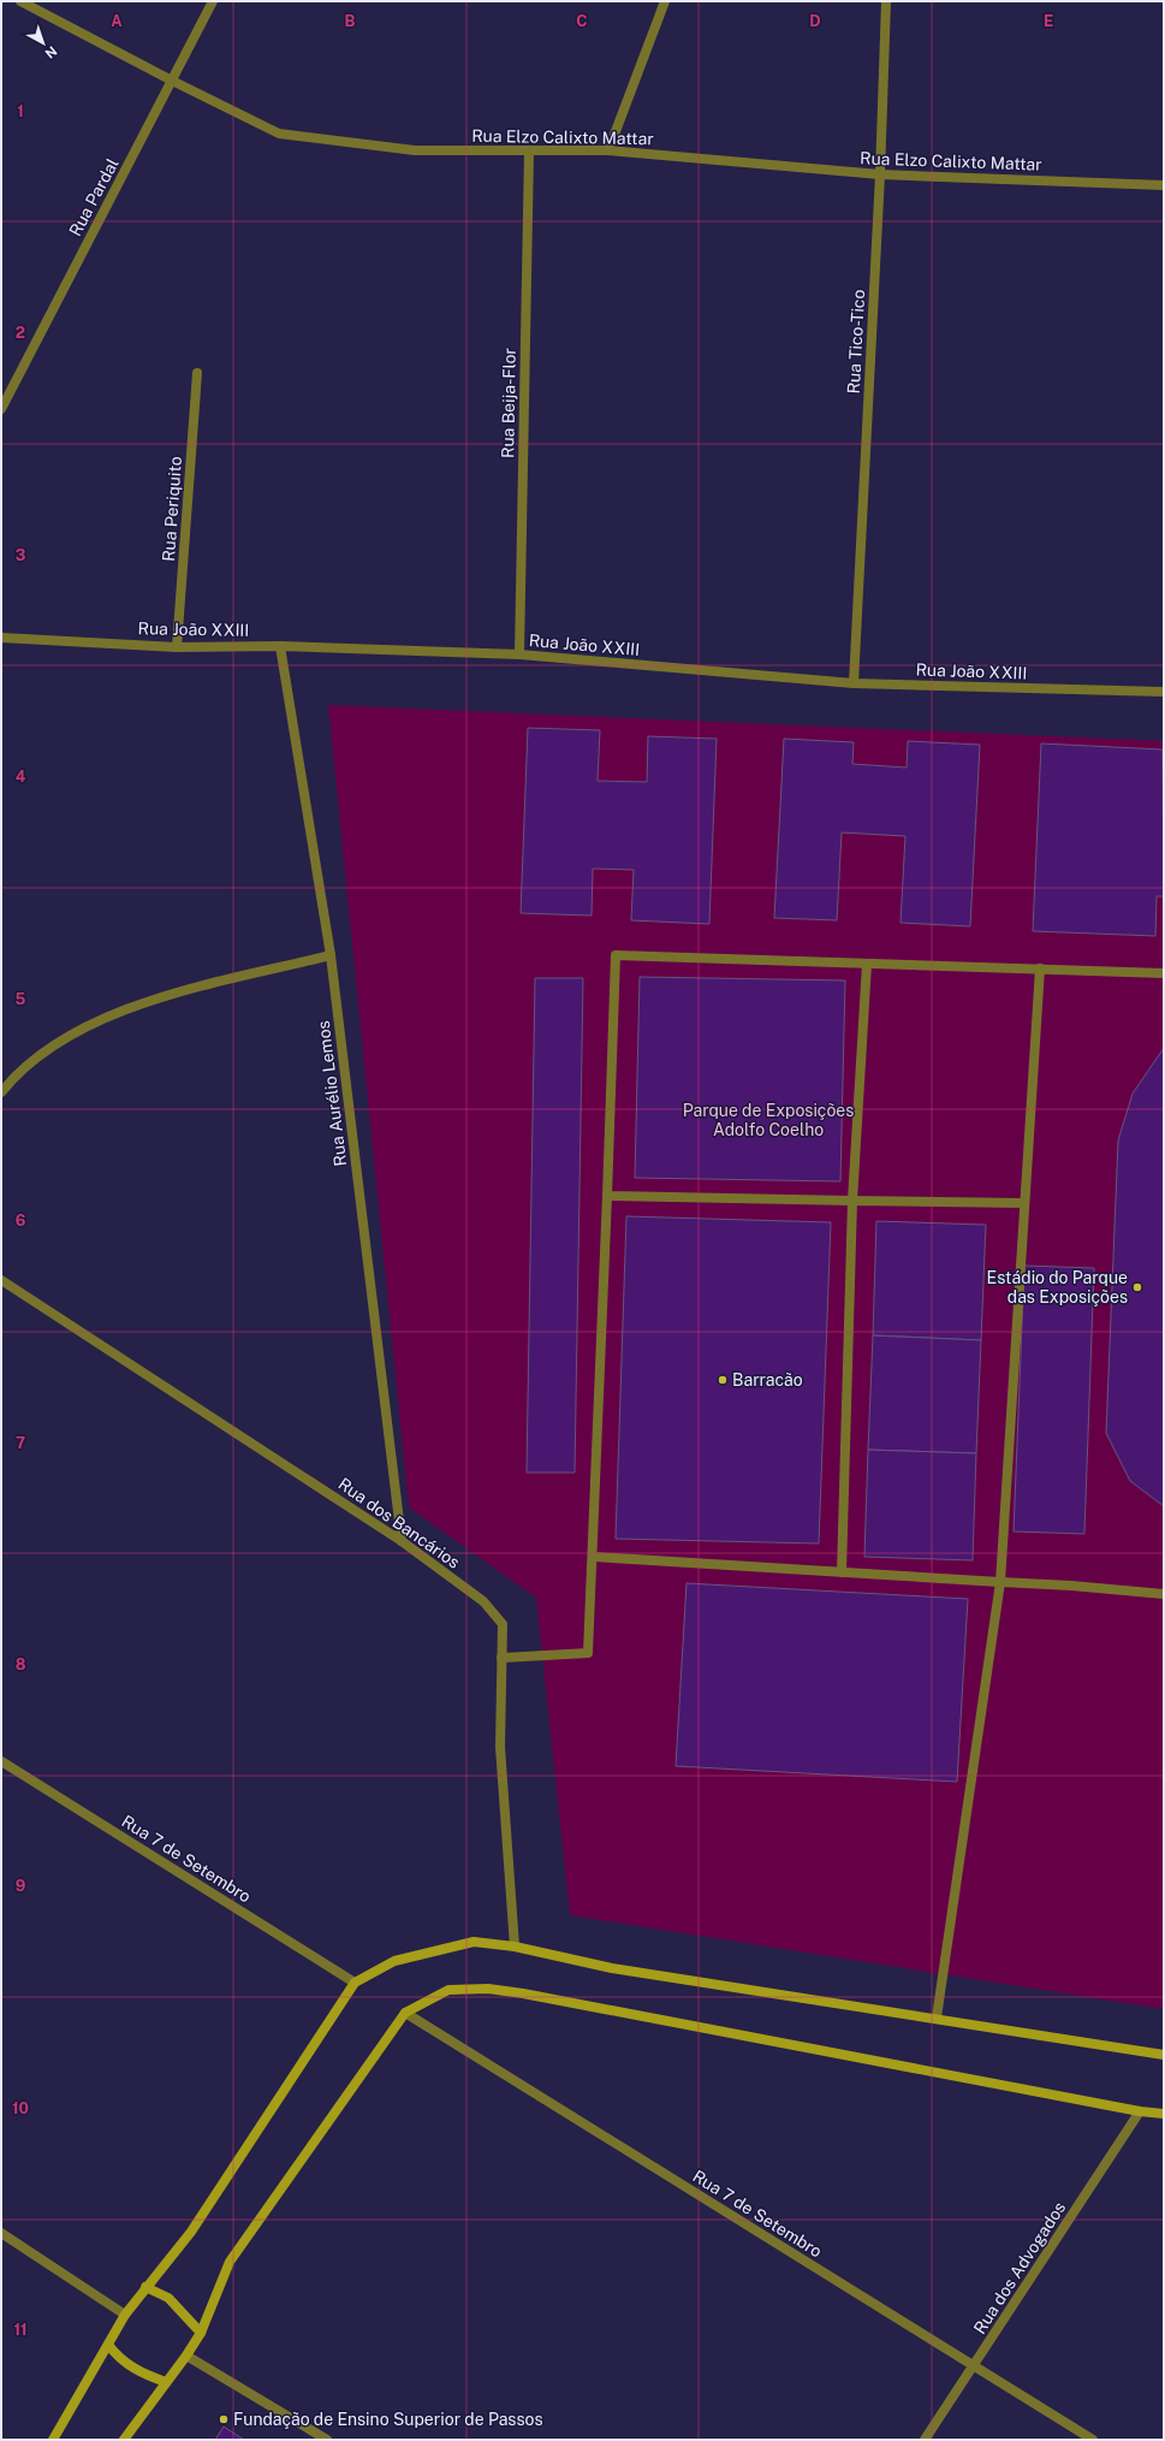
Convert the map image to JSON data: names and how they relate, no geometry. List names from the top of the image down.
{
  "streets": {
    "street": [
      "Rua Elzo Calixto Mattar",
      "Rua Pardal",
      "Rua Tico-Tico",
      "Rua Beija-Flor",
      "Rua Periquito",
      "Rua João XXIII",
      "Rua Aurélio Lemos",
      "Rua dos Bancários",
      "Rua 7 de Setembro",
      "Rua dos Advogados"
    ]
  },
  "crossings": [
    ["Rua Elzo Calixto Mattar", "Rua Pardal"],
    ["Rua Elzo Calixto Mattar", "Rua Tico-Tico"],
    ["Rua Elzo Calixto Mattar", "Rua Beija-Flor"],
    ["Rua Tico-Tico", "Rua João XXIII"],
    ["Rua Beija-Flor", "Rua João XXIII"],
    ["Rua Periquito", "Rua João XXIII"],
    ["Rua João XXIII", "Rua Aurélio Lemos"],
    ["Rua Aurélio Lemos", "Rua dos Bancários"],
    ["Rua 7 de Setembro", "Rua dos Advogados"]
  ],
  "parks": ["Parque de Exposições Adolfo Coelho"],
  "places": ["Estádio do Parque das Exposições", "Barracão", "Fundação de Ensino Superior de Passos"],
  "north": "bottom right",
  "grid": {
    "columns": [
      "A",
      "B",
      "C",
      "D",
      "E"
    ],
    "rows": [
      "1",
      "2",
      "3",
      "4",
      "5",
      "6",
      "7",
      "8",
      "9",
      "10",
      "11"
    ]
  }
}
